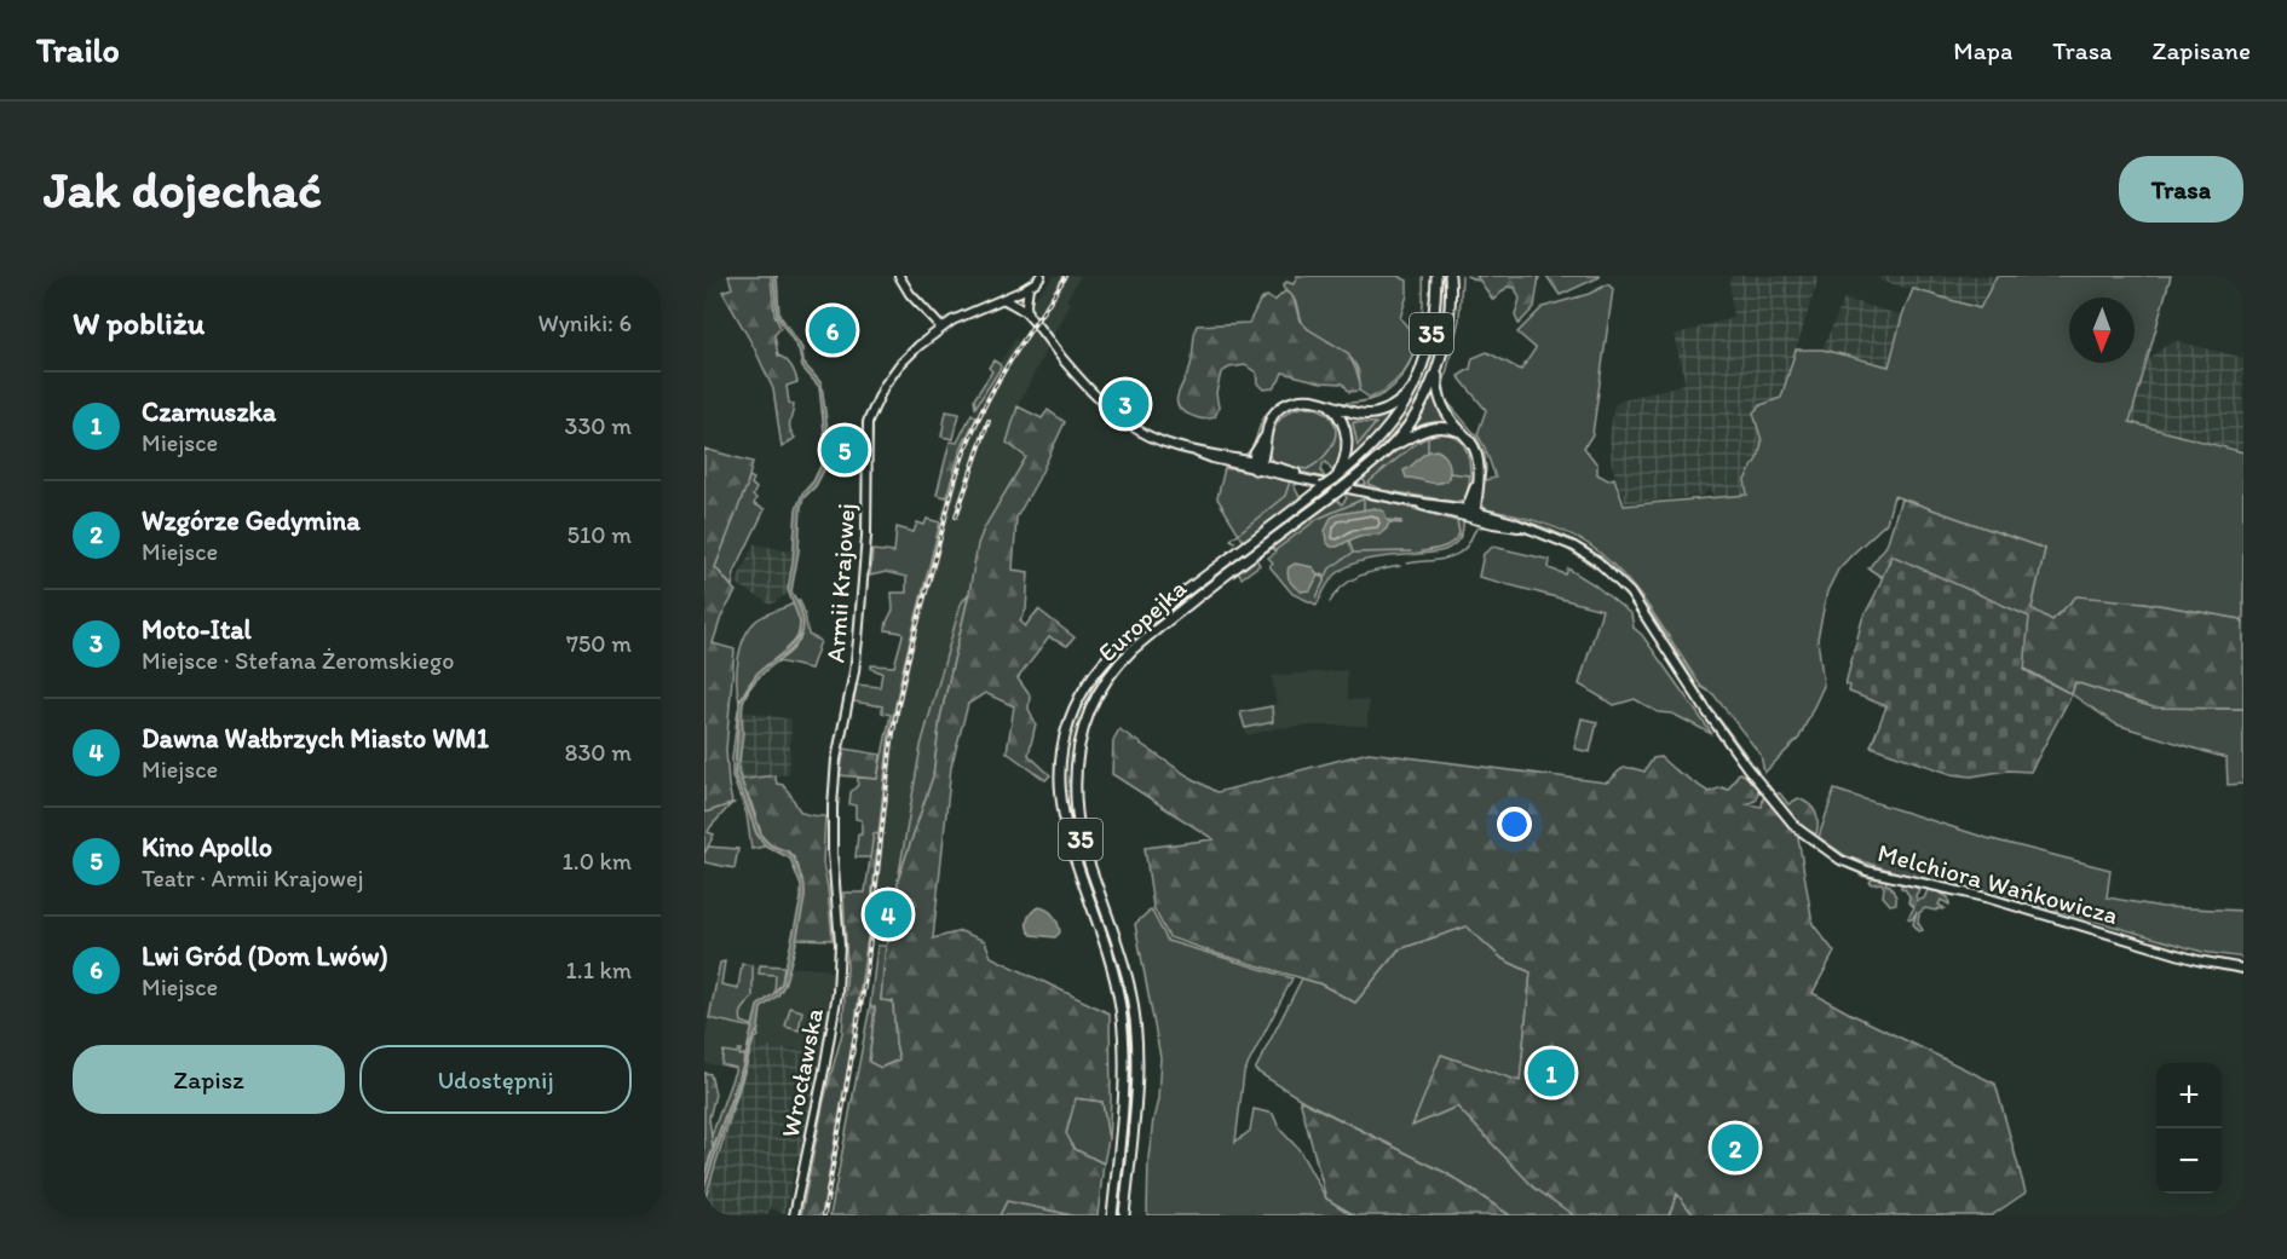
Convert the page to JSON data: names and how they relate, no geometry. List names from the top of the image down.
{
  "streets": {
    "main road": [
      "35",
      "Armii Krajowej",
      "Europejka",
      "Melchiora Wańkowicza",
      "Wrocławska"
    ]
  },
  "crossings": [
    ["Armii Krajowej", "Melchiora Wańkowicza"],
    ["Armii Krajowej", "Wrocławska"]
  ],
  "north": "bottom",
  "page": {
    "header": "Trailo",
    "nav": ["Mapa", "Trasa", "Zapisane"],
    "buttons": [
      "Trasa",
      ["Zapisz", "Udostępnij"]
    ],
    "title": "Jak dojechać",
    "heading": ["W pobliżu", "Wyniki: 6"],
    "pins": [
      "6",
      "3",
      "5",
      "4",
      "1",
      "2"
    ],
    "list": [
      {
        "mark": "1",
        "name": "Czarnuszka",
        "note": "Miejsce",
        "value": "330 m"
      },
      {
        "mark": "2",
        "name": "Wzgórze Gedymina",
        "note": "Miejsce",
        "value": "510 m"
      },
      {
        "mark": "3",
        "name": "Moto-Ital",
        "note": "Miejsce · Stefana Żeromskiego",
        "value": "750 m"
      },
      {
        "mark": "4",
        "name": "Dawna Wałbrzych Miasto WM1",
        "note": "Miejsce",
        "value": "830 m"
      },
      {
        "mark": "5",
        "name": "Kino Apollo",
        "note": "Teatr · Armii Krajowej",
        "value": "1.0 km"
      },
      {
        "mark": "6",
        "name": "Lwi Gród (Dom Lwów)",
        "note": "Miejsce",
        "value": "1.1 km"
      }
    ],
    "map_buttons": ["+", "−"]
  }
}
